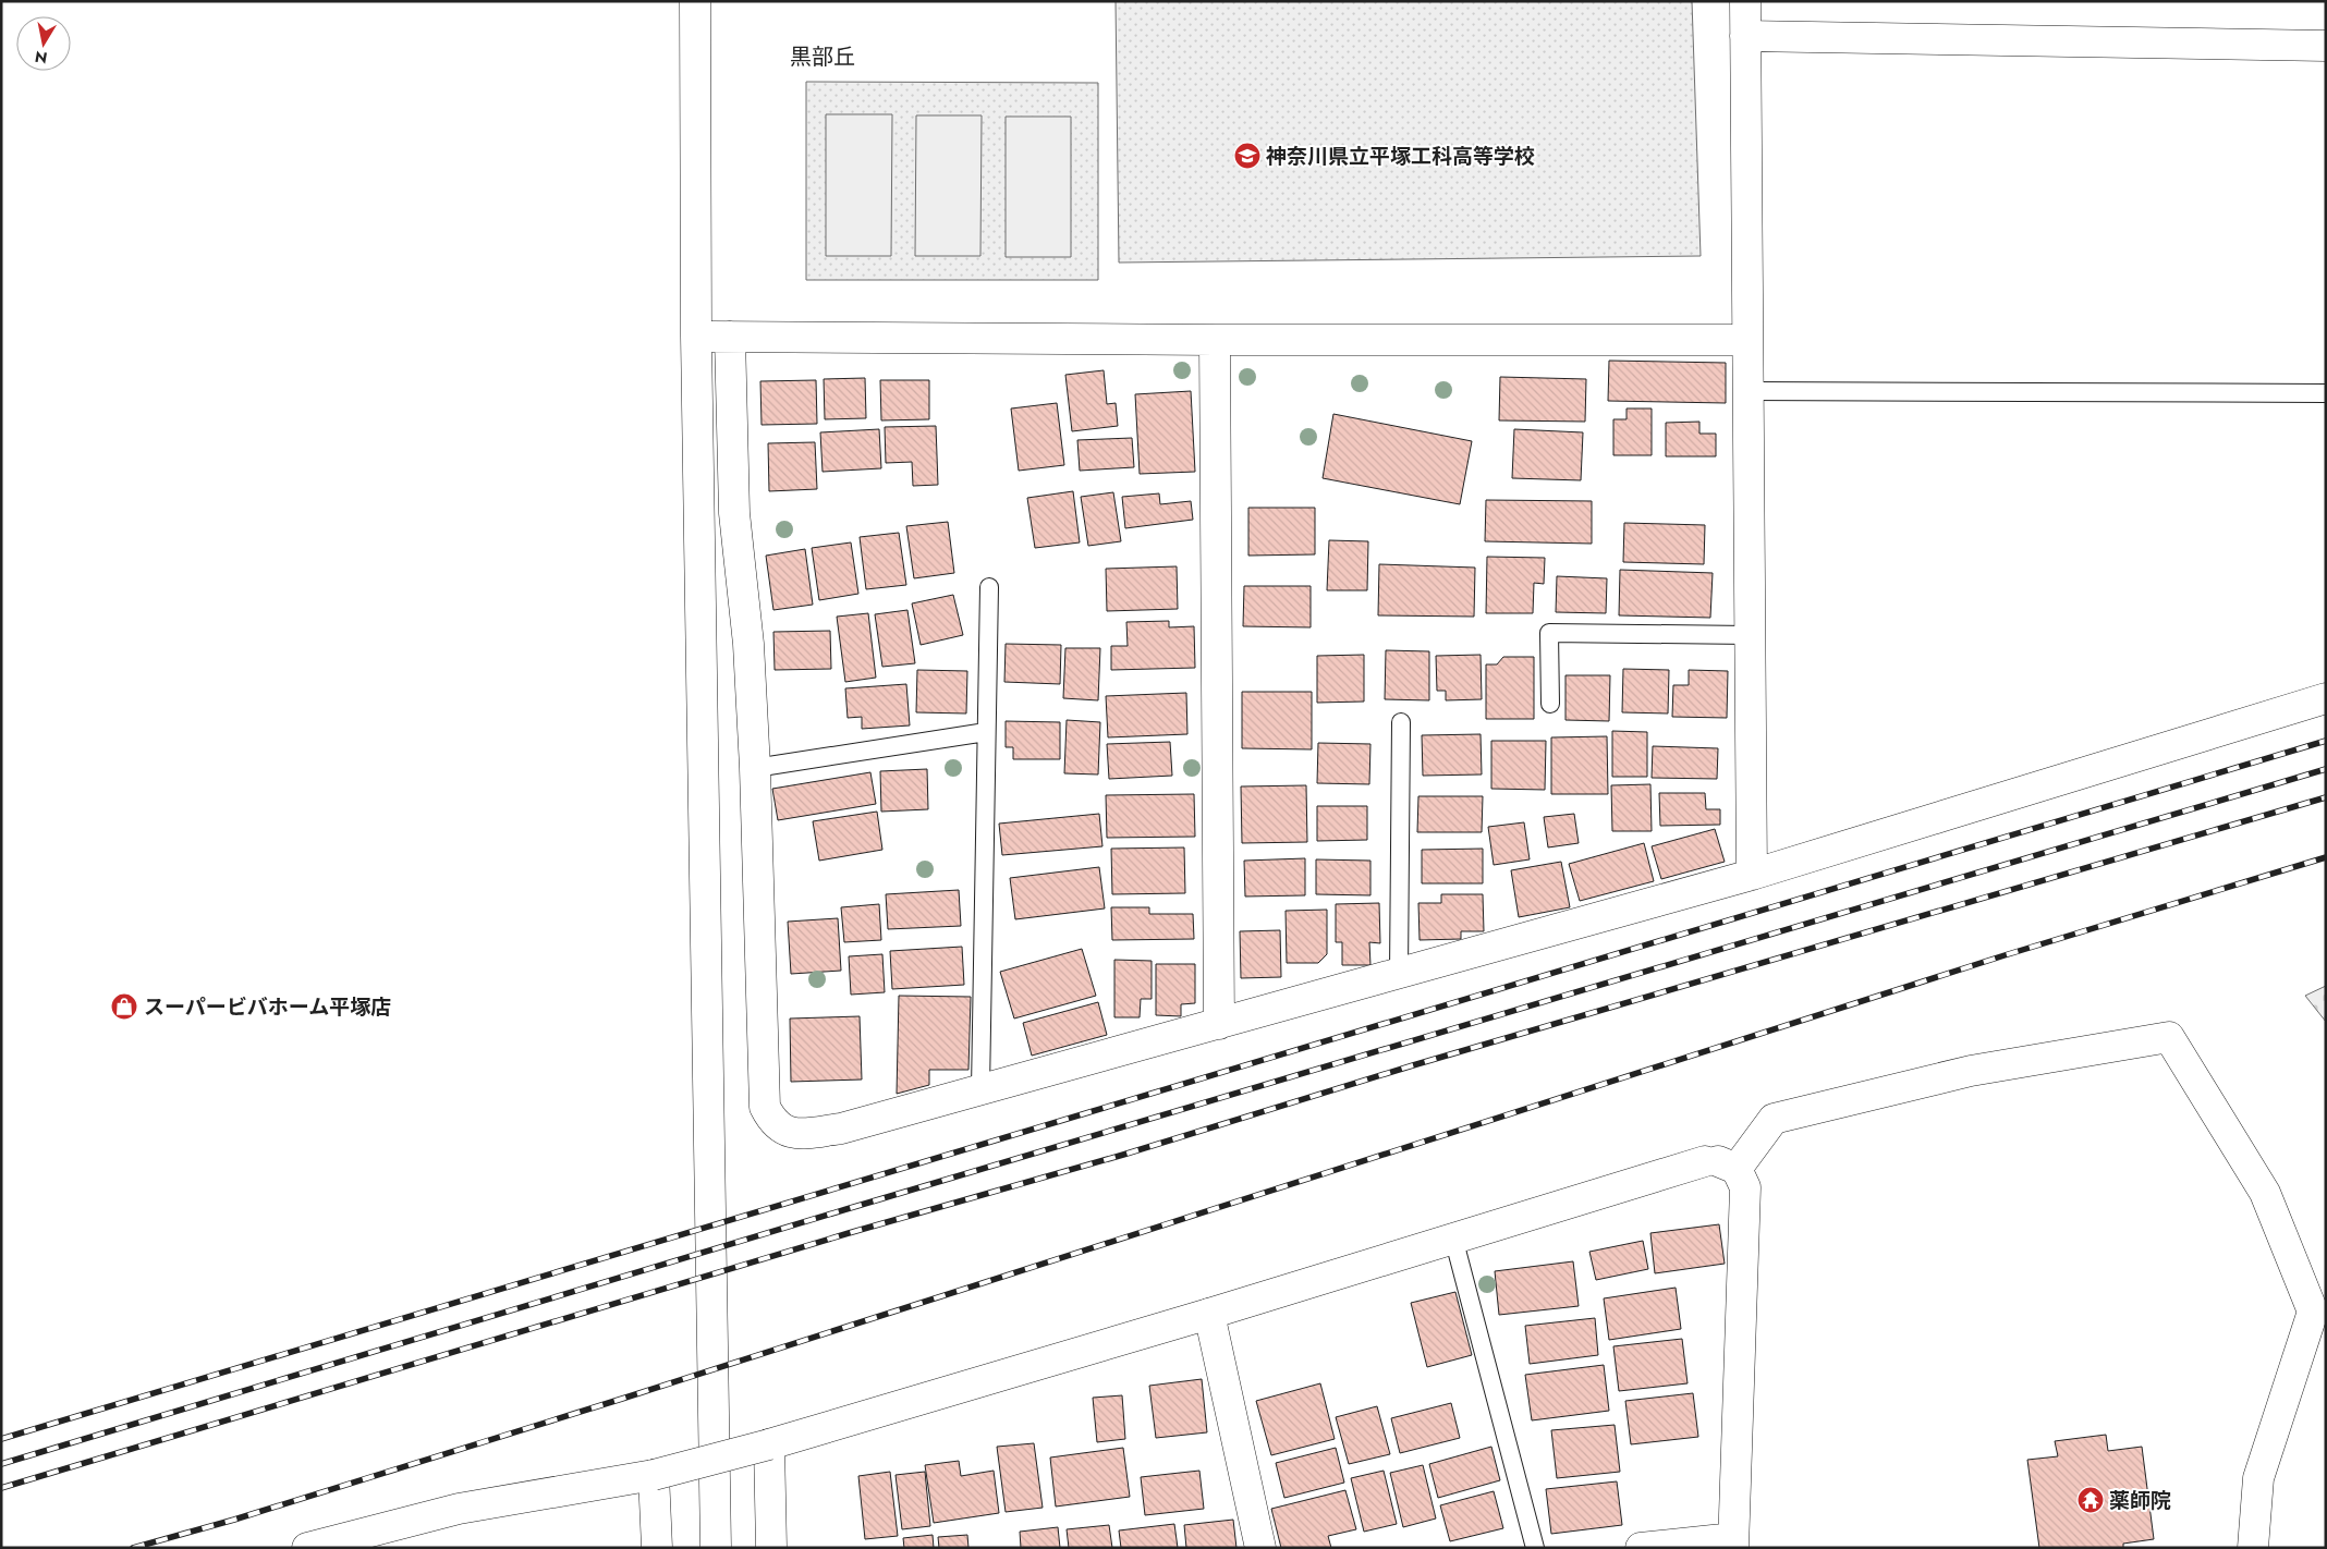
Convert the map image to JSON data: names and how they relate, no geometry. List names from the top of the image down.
{
  "districts": ["黒部丘"],
  "places": {
    "school or university": ["神奈川県立平塚工科高等学校"],
    "shop": ["スーパービバホーム平塚店"],
    "temple": ["薬師院"]
  },
  "north": "bottom"
}
